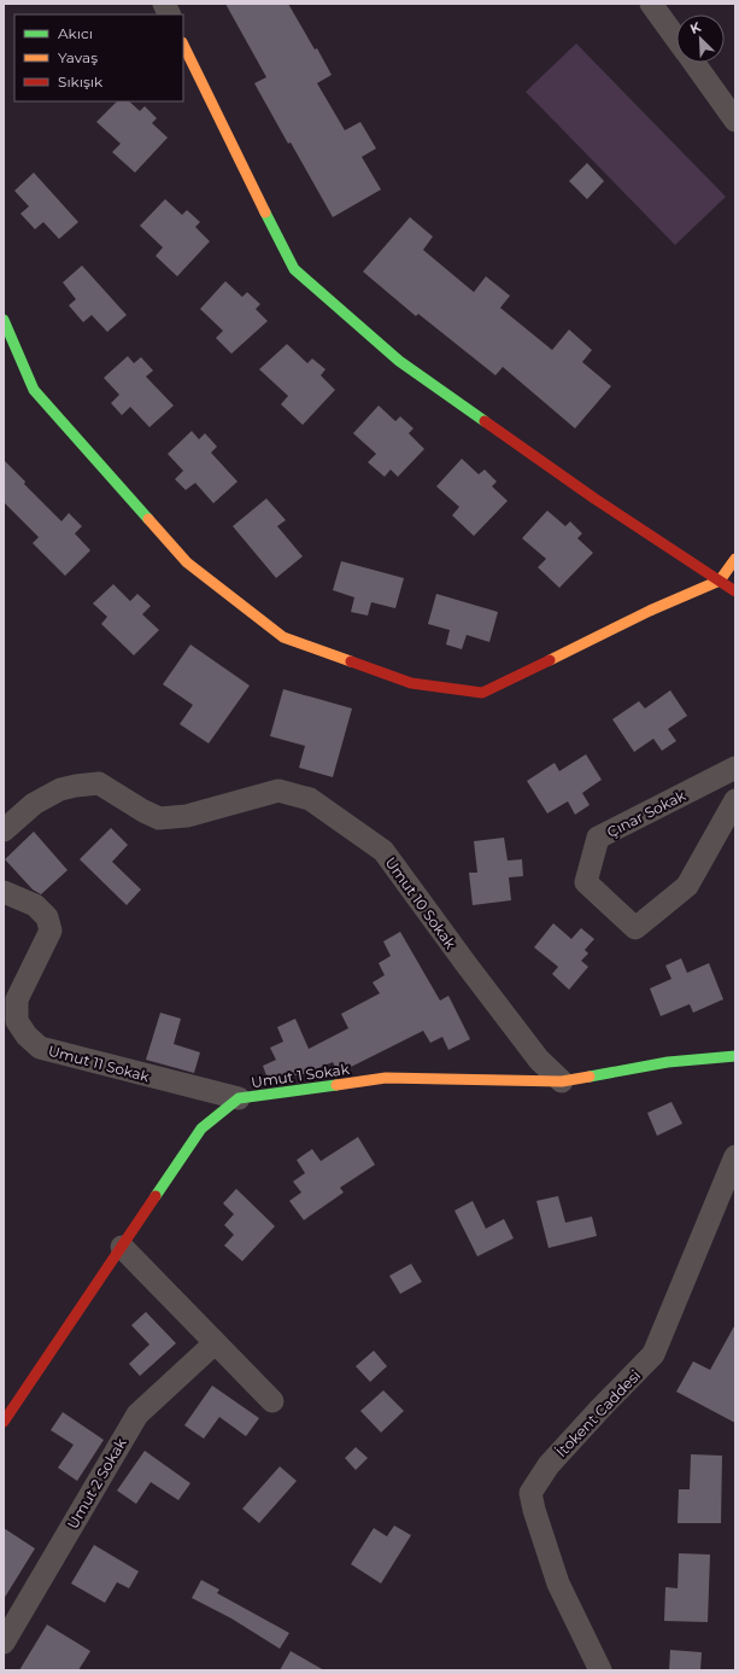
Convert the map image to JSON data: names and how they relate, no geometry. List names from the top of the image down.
{
  "streets": {
    "street": [
      "Çınar Sokak",
      "Umut 10 Sokak",
      "Umut 11 Sokak",
      "Umut 1 Sokak",
      "İtokent Caddesi",
      "Umut 2 Sokak"
    ]
  },
  "crossings": [
    ["Umut 10 Sokak", "Umut 1 Sokak"],
    ["Umut 11 Sokak", "Umut 1 Sokak"]
  ],
  "legend": ["Akıcı", "Yavaş", "Sıkışık"],
  "north": "top left"
}
